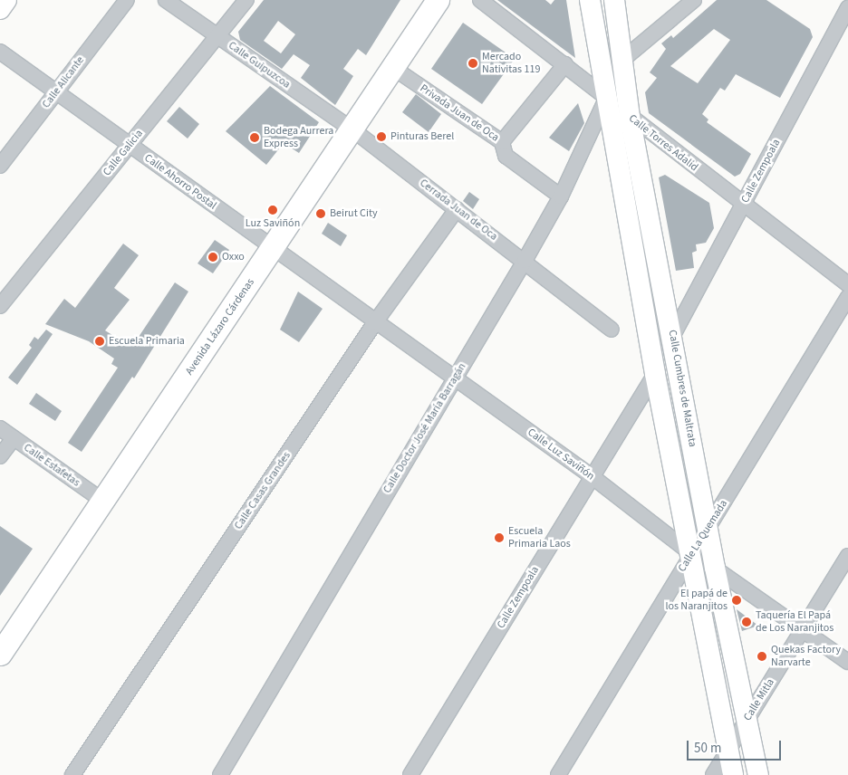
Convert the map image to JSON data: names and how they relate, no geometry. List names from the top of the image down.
{
  "streets": {
    "main road": ["Avenida Lázaro Cárdenas", "Calle Cumbres de Maltrata"],
    "street": [
      "Calle Guipuzcoa",
      "Calle Alicante",
      "Privada Juan de Oca",
      "Calle Torres Adalid",
      "Calle Galicia",
      "Calle Zempoala",
      "Calle Ahorro Postal",
      "Cerrada Juan de Oca",
      "Calle Doctor José María Barragán",
      "Calle Luz Saviñón",
      "Calle Estafetas",
      "Calle Casas Grandes",
      "Calle La Quemada",
      "Calle Mitla"
    ]
  },
  "crossings": [
    ["Calle Guipuzcoa", "Calle Galicia"],
    ["Calle Guipuzcoa", "Cerrada Juan de Oca"],
    ["Calle Guipuzcoa", "Avenida Lázaro Cárdenas"],
    ["Calle Alicante", "Calle Ahorro Postal"],
    ["Privada Juan de Oca", "Avenida Lázaro Cárdenas"],
    ["Privada Juan de Oca", "Calle Doctor José María Barragán"],
    ["Calle Torres Adalid", "Calle Zempoala"],
    ["Calle Torres Adalid", "Calle Cumbres de Maltrata"],
    ["Calle Torres Adalid", "Calle Doctor José María Barragán"],
    ["Calle Galicia", "Calle Ahorro Postal"],
    ["Calle Zempoala", "Calle Cumbres de Maltrata"],
    ["Calle Zempoala", "Calle Luz Saviñón"],
    ["Calle Ahorro Postal", "Avenida Lázaro Cárdenas"],
    ["Calle Ahorro Postal", "Calle Luz Saviñón"],
    ["Cerrada Juan de Oca", "Avenida Lázaro Cárdenas"],
    ["Cerrada Juan de Oca", "Calle Doctor José María Barragán"],
    ["Cerrada Juan de Oca", "Calle Casas Grandes"],
    ["Avenida Lázaro Cárdenas", "Calle Luz Saviñón"],
    ["Avenida Lázaro Cárdenas", "Calle Estafetas"],
    ["Calle Cumbres de Maltrata", "Calle Doctor José María Barragán"],
    ["Calle Cumbres de Maltrata", "Calle Luz Saviñón"],
    ["Calle Cumbres de Maltrata", "Calle La Quemada"],
    ["Calle Cumbres de Maltrata", "Calle Mitla"],
    ["Calle Doctor José María Barragán", "Calle Luz Saviñón"],
    ["Calle Luz Saviñón", "Calle Casas Grandes"],
    ["Calle Luz Saviñón", "Calle La Quemada"],
    ["Calle Luz Saviñón", "Calle Mitla"]
  ],
  "places": [
    "Mercado Nativitas 119",
    "Pinturas Berel",
    "Bodega Aurrera Express",
    "Luz Saviñón",
    "Beirut City",
    "Oxxo",
    "Escuela Primaria",
    "Escuela Primaria Laos",
    "El papá de los Naranjitos",
    "Taquería El Papá de Los Naranjitos",
    "Quekas Factory Narvarte"
  ],
  "scale_bar": "50 m"
}
